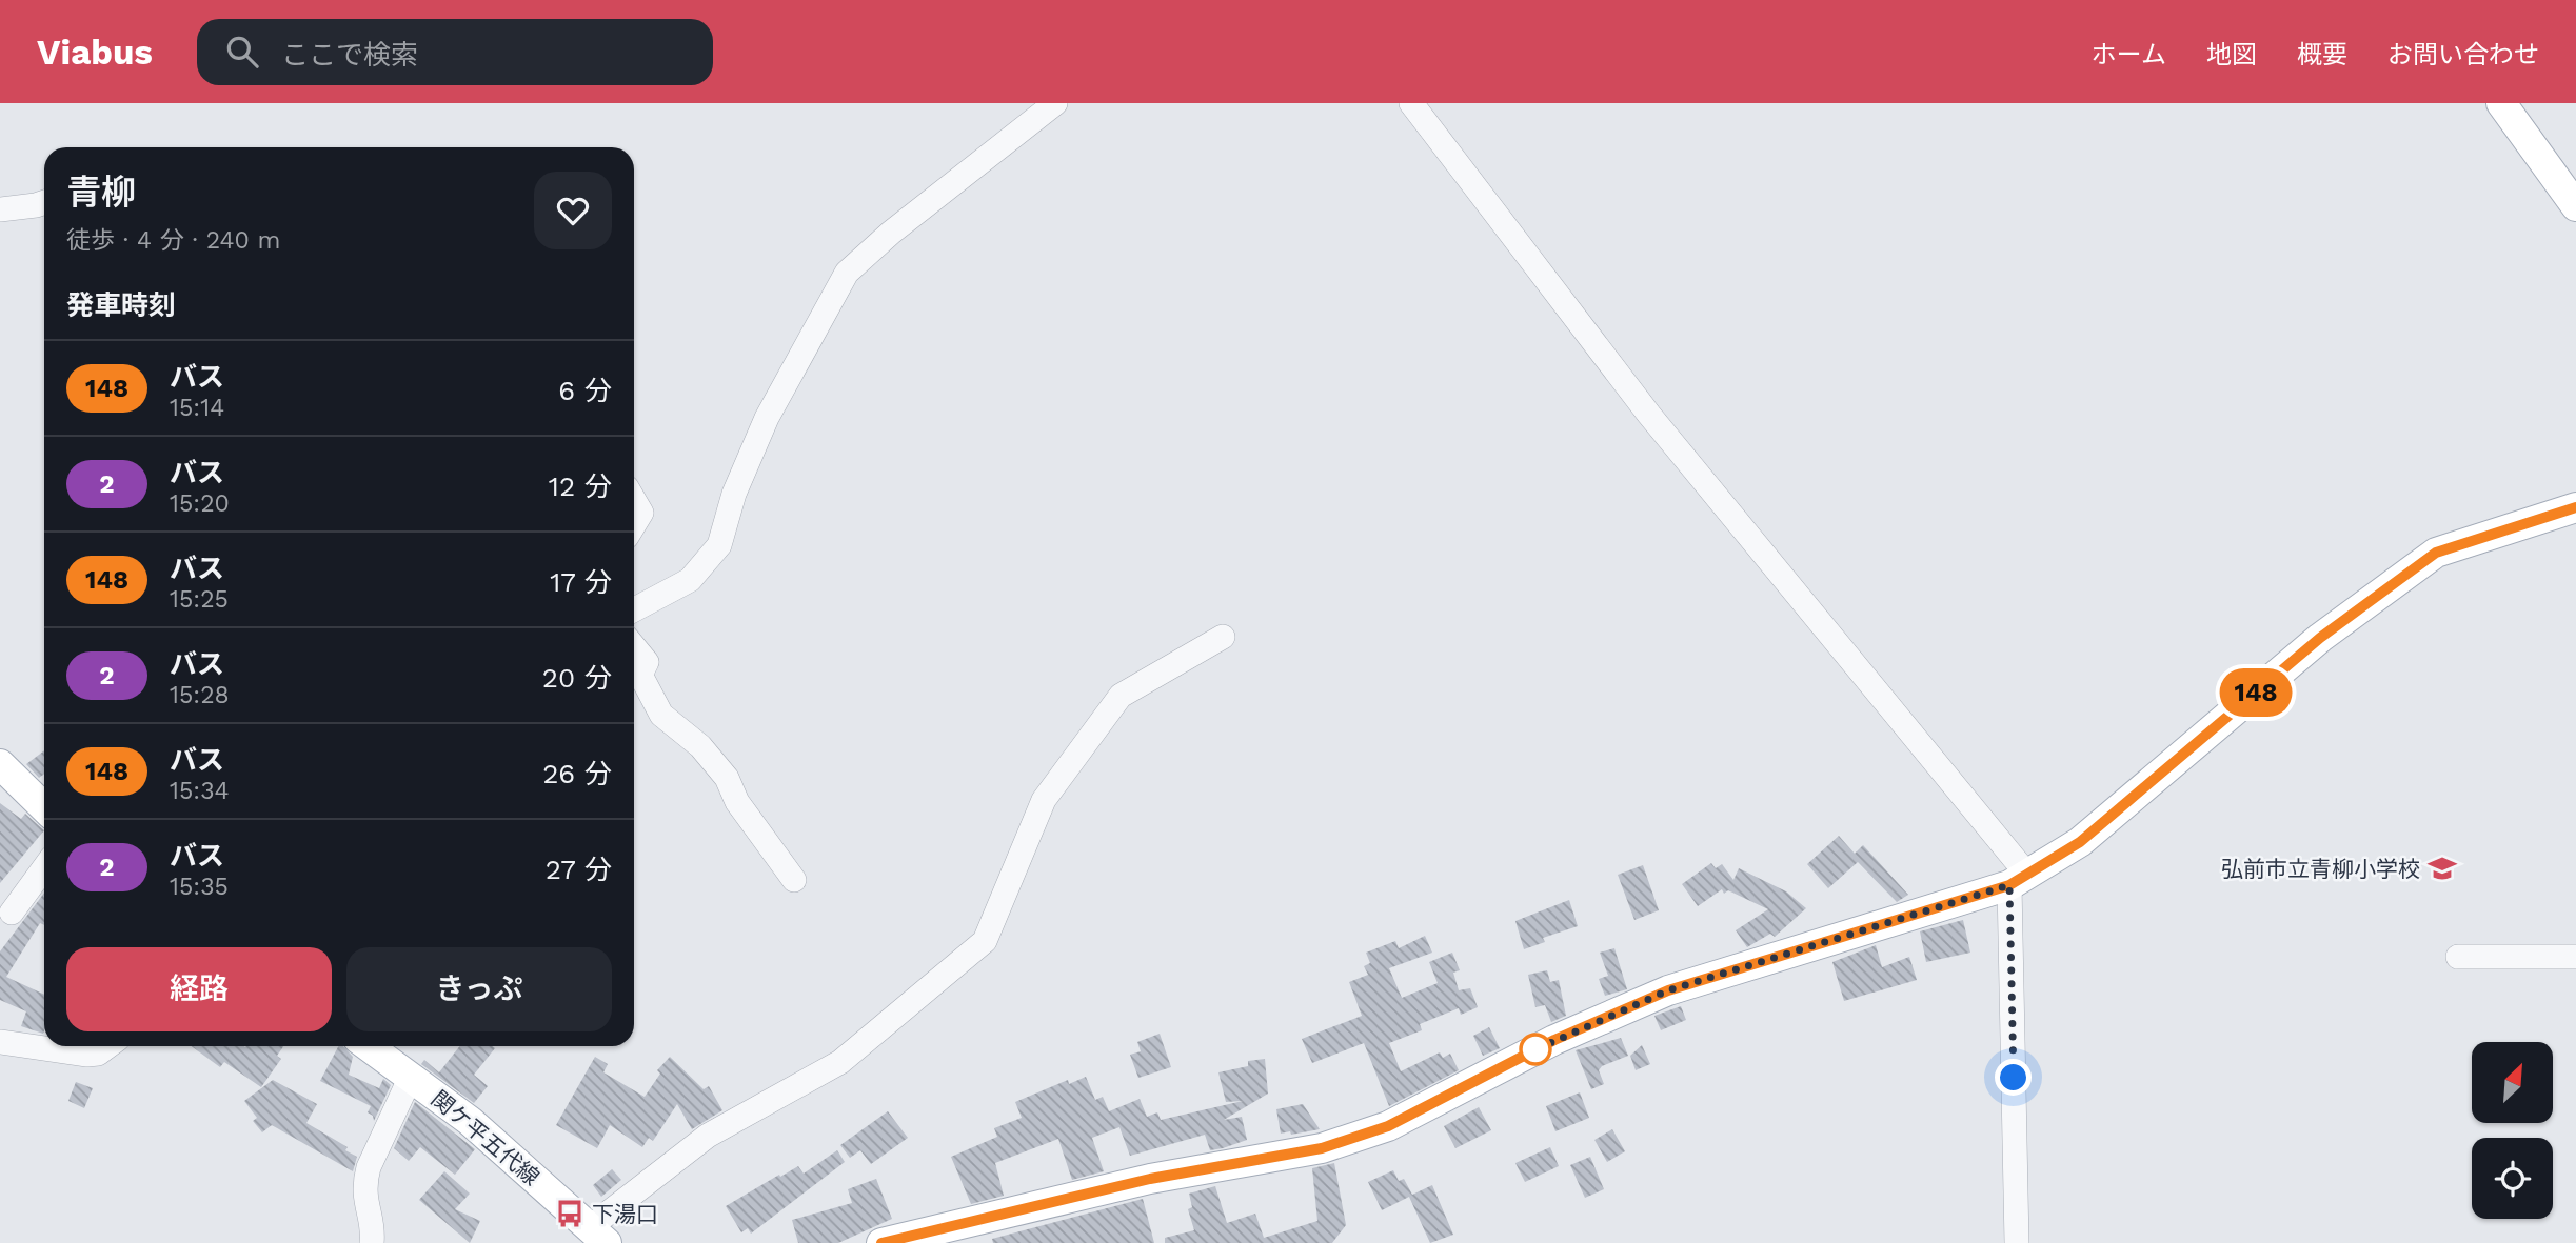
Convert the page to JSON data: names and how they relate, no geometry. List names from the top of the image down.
{
  "streets": {
    "main road": ["関ケ平五代線"]
  },
  "places": {
    "school or university": ["弘前市立青柳小学校"],
    "bus stop": ["下湯口"]
  },
  "lines": ["bus line 148"],
  "north": "top right",
  "page": {
    "header": "Viabus",
    "search": "ここで検索",
    "nav": [
      "ホーム",
      "地図",
      "概要",
      "お問い合わせ"
    ],
    "on_map": "148",
    "heading": [
      ["青柳", "徒歩 · 4 分 · 240 m"],
      "発車時刻"
    ],
    "list": [
      {
        "mark": "148",
        "name": "バス",
        "note": "15:14",
        "value": "6 分"
      },
      {
        "mark": "2",
        "name": "バス",
        "note": "15:20",
        "value": "12 分"
      },
      {
        "mark": "148",
        "name": "バス",
        "note": "15:25",
        "value": "17 分"
      },
      {
        "mark": "2",
        "name": "バス",
        "note": "15:28",
        "value": "20 分"
      },
      {
        "mark": "148",
        "name": "バス",
        "note": "15:34",
        "value": "26 分"
      },
      {
        "mark": "2",
        "name": "バス",
        "note": "15:35",
        "value": "27 分"
      }
    ],
    "buttons": ["経路", "きっぷ"]
  }
}
